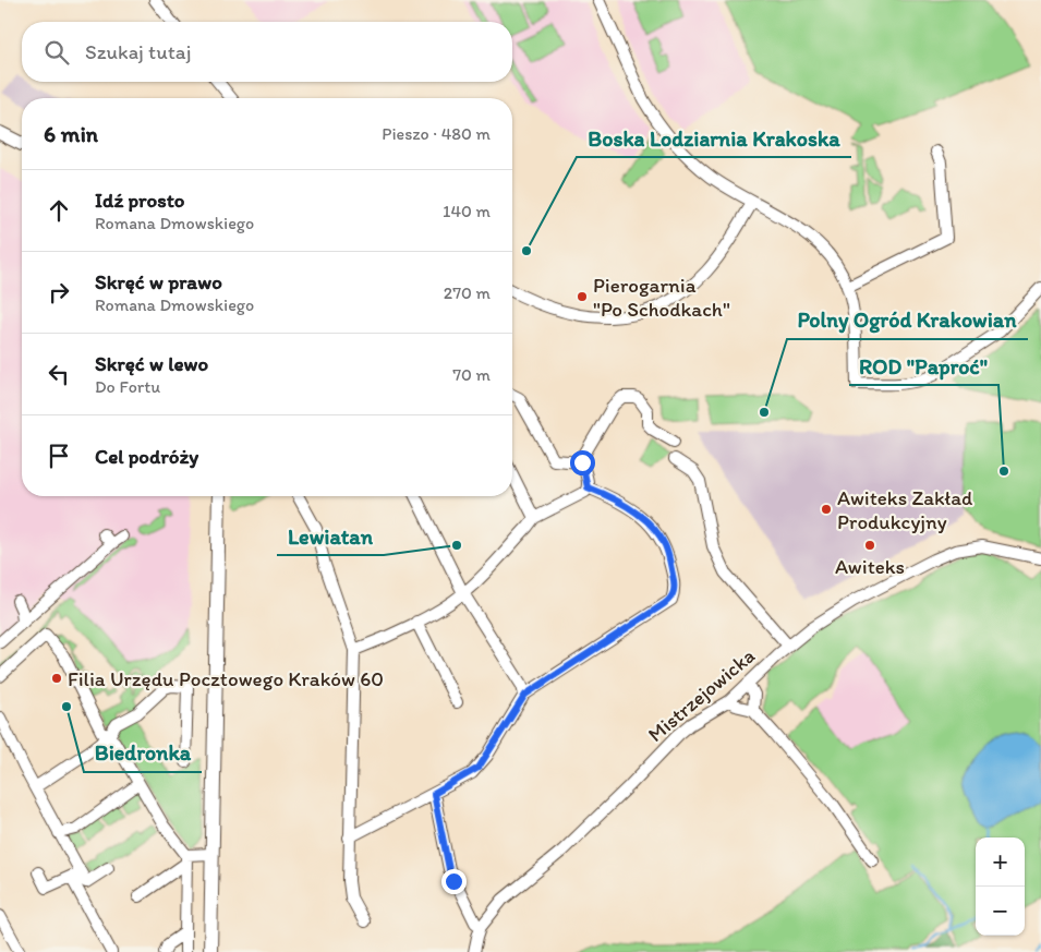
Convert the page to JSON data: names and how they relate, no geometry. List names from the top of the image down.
{
  "streets": {
    "street": ["Mistrzejowicka"]
  },
  "places": [
    "Boska Lodziarnia Krakoska",
    "Pierogarnia \"Po Schodkach\"",
    "Polny Ogród Krakowian",
    "ROD \"Paproć\"",
    "Awiteks Zakład Produkcyjny",
    "Lewiatan",
    "Awiteks",
    "Filia Urzędu Pocztowego Kraków 60",
    "Biedronka"
  ],
  "page": {
    "search": "Szukaj tutaj",
    "heading": ["6 min", "Pieszo · 480 m"],
    "list": [
      ["Idź prosto", "Romana Dmowskiego", "140 m"],
      ["Skręć w prawo", "Romana Dmowskiego", "270 m"],
      ["Skręć w lewo", "Do Fortu", "70 m"],
      "Cel podróży"
    ],
    "map_buttons": ["+", "−"]
  }
}
